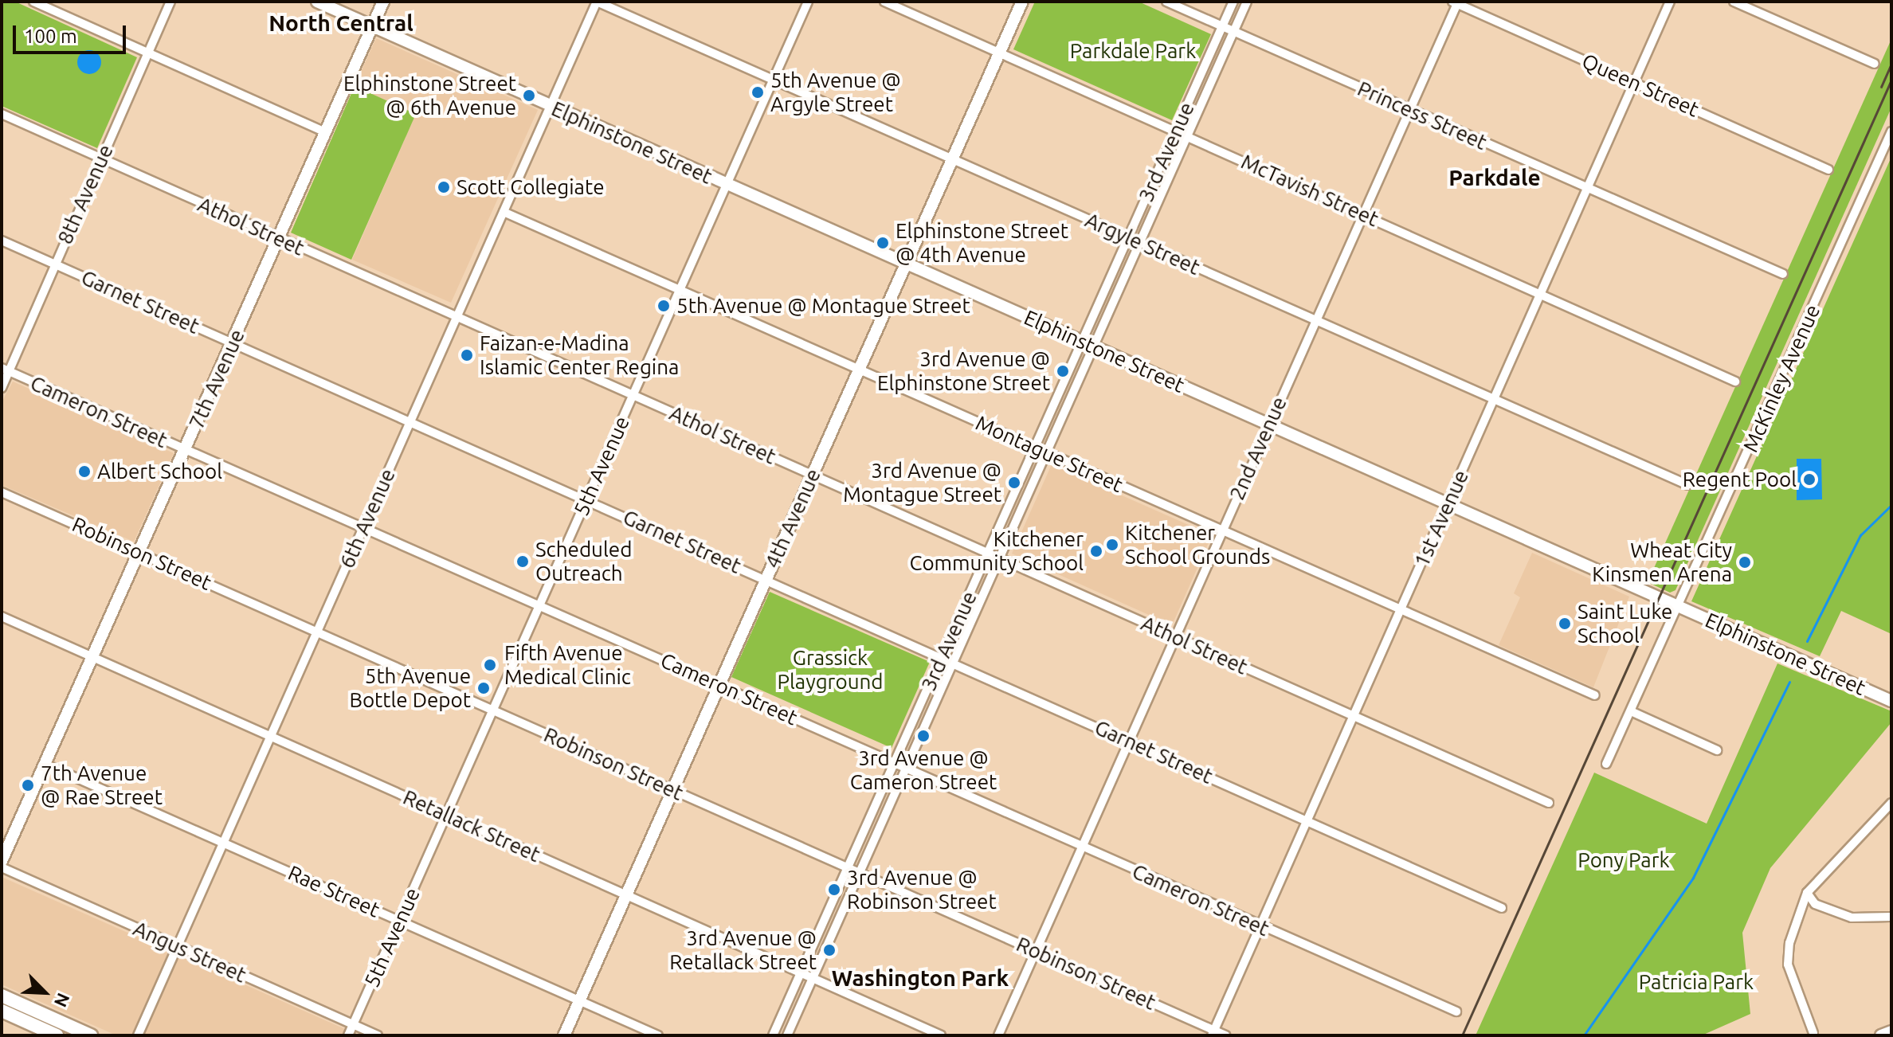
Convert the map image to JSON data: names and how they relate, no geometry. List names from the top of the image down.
{
  "streets": {
    "street": [
      "Queen Street",
      "Princess Street",
      "Elphinstone Street",
      "3rd Avenue",
      "McTavish Street",
      "8th Avenue",
      "Athol Street",
      "Argyle Street",
      "Garnet Street",
      "McKinley Avenue",
      "7th Avenue",
      "Cameron Street",
      "2nd Avenue",
      "Montague Street",
      "5th Avenue",
      "6th Avenue",
      "4th Avenue",
      "1st Avenue",
      "Robinson Street",
      "Retallack Street",
      "Rae Street",
      "Angus Street"
    ]
  },
  "crossings": [
    ["Queen Street", "2nd Avenue"],
    ["Queen Street", "1st Avenue"],
    ["Princess Street", "3rd Avenue"],
    ["Princess Street", "2nd Avenue"],
    ["Princess Street", "1st Avenue"],
    ["Elphinstone Street", "3rd Avenue"],
    ["Elphinstone Street", "McKinley Avenue"],
    ["Elphinstone Street", "7th Avenue"],
    ["Elphinstone Street", "2nd Avenue"],
    ["Elphinstone Street", "5th Avenue"],
    ["Elphinstone Street", "6th Avenue"],
    ["Elphinstone Street", "4th Avenue"],
    ["Elphinstone Street", "1st Avenue"],
    ["3rd Avenue", "McTavish Street"],
    ["3rd Avenue", "Athol Street"],
    ["3rd Avenue", "Argyle Street"],
    ["3rd Avenue", "Garnet Street"],
    ["3rd Avenue", "Cameron Street"],
    ["3rd Avenue", "Montague Street"],
    ["3rd Avenue", "Robinson Street"],
    ["3rd Avenue", "Retallack Street"],
    ["McTavish Street", "2nd Avenue"],
    ["McTavish Street", "4th Avenue"],
    ["McTavish Street", "1st Avenue"],
    ["8th Avenue", "Athol Street"],
    ["8th Avenue", "Garnet Street"],
    ["8th Avenue", "Cameron Street"],
    ["Athol Street", "7th Avenue"],
    ["Athol Street", "2nd Avenue"],
    ["Athol Street", "5th Avenue"],
    ["Athol Street", "6th Avenue"],
    ["Athol Street", "4th Avenue"],
    ["Athol Street", "1st Avenue"],
    ["Argyle Street", "2nd Avenue"],
    ["Argyle Street", "5th Avenue"],
    ["Argyle Street", "6th Avenue"],
    ["Argyle Street", "4th Avenue"],
    ["Argyle Street", "1st Avenue"],
    ["Garnet Street", "7th Avenue"],
    ["Garnet Street", "2nd Avenue"],
    ["Garnet Street", "5th Avenue"],
    ["Garnet Street", "6th Avenue"],
    ["Garnet Street", "4th Avenue"],
    ["Garnet Street", "1st Avenue"],
    ["7th Avenue", "Cameron Street"],
    ["7th Avenue", "Robinson Street"],
    ["7th Avenue", "Retallack Street"],
    ["7th Avenue", "Rae Street"],
    ["Cameron Street", "2nd Avenue"],
    ["Cameron Street", "5th Avenue"],
    ["Cameron Street", "6th Avenue"],
    ["Cameron Street", "4th Avenue"],
    ["Cameron Street", "1st Avenue"],
    ["2nd Avenue", "Montague Street"],
    ["2nd Avenue", "Robinson Street"],
    ["Montague Street", "5th Avenue"],
    ["Montague Street", "6th Avenue"],
    ["Montague Street", "4th Avenue"],
    ["Montague Street", "1st Avenue"],
    ["5th Avenue", "Robinson Street"],
    ["5th Avenue", "Retallack Street"],
    ["5th Avenue", "Rae Street"],
    ["5th Avenue", "Angus Street"],
    ["6th Avenue", "Robinson Street"],
    ["6th Avenue", "Retallack Street"],
    ["6th Avenue", "Rae Street"],
    ["6th Avenue", "Angus Street"],
    ["4th Avenue", "Robinson Street"],
    ["4th Avenue", "Retallack Street"],
    ["4th Avenue", "Rae Street"],
    ["1st Avenue", "Robinson Street"]
  ],
  "districts": ["North Central", "Parkdale", "Washington Park"],
  "parks": [
    "Parkdale Park",
    "Grassick Playground",
    "Pony Park",
    "Patricia Park"
  ],
  "places": [
    "5th Avenue @ Argyle Street",
    "Elphinstone Street @ 6th Avenue",
    "Scott Collegiate",
    "Elphinstone Street @ 4th Avenue",
    "5th Avenue @ Montague Street",
    "Faizan-e-Madina Islamic Center Regina",
    "3rd Avenue @ Elphinstone Street",
    "Albert School",
    "Regent Pool",
    "3rd Avenue @ Montague Street",
    "Kitchener School Grounds",
    "Kitchener Community School",
    "Scheduled Outreach",
    "Wheat City Kinsmen Arena",
    "Saint Luke School",
    "Fifth Avenue Medical Clinic",
    "5th Avenue Bottle Depot",
    "3rd Avenue @ Cameron Street",
    "7th Avenue @ Rae Street",
    "3rd Avenue @ Robinson Street",
    "3rd Avenue @ Retallack Street"
  ],
  "scale_bar": "100 m",
  "north": "bottom right"
}
